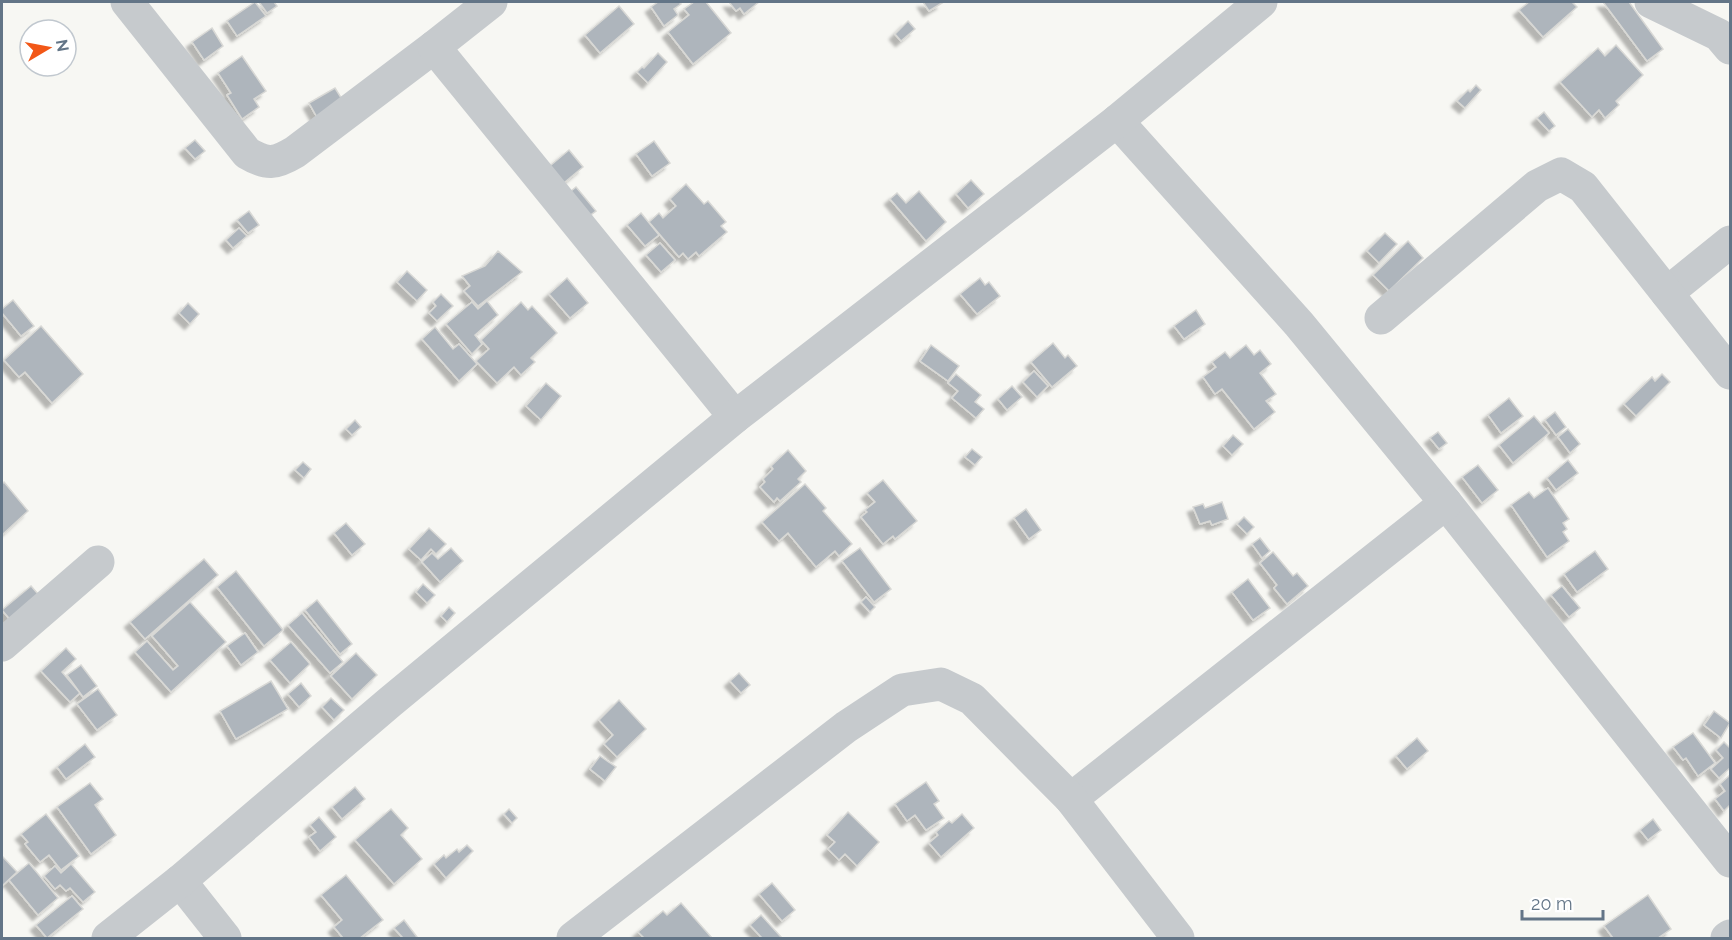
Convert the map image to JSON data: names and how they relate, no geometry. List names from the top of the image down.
{
  "scale_bar": "20 m",
  "north": "right"
}
